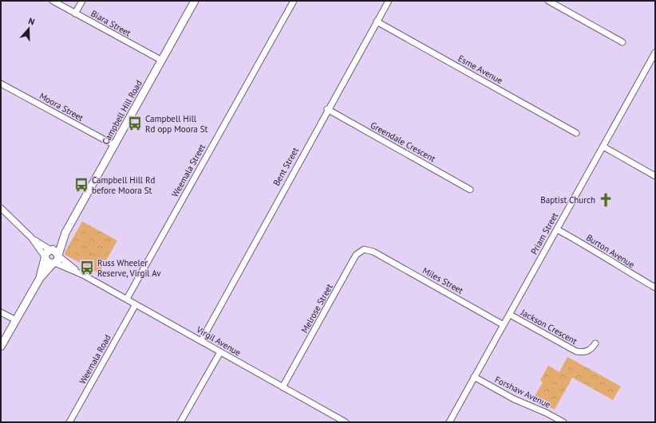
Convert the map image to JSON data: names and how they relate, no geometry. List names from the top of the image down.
{
  "streets": {
    "street": [
      "Biara Street",
      "Esme Avenue",
      "Moora Street",
      "Campbell Hill Road",
      "Greendale Crescent",
      "Bent Street",
      "Weemala Street",
      "Priam Street",
      "Burton Avenue",
      "Miles Street",
      "Melrose Street",
      "Jackson Crescent",
      "Virgil Avenue",
      "Weemala Road",
      "Forshaw Avenue"
    ]
  },
  "crossings": [
    ["Biara Street", "Campbell Hill Road"],
    ["Esme Avenue", "Bent Street"],
    ["Moora Street", "Campbell Hill Road"],
    ["Campbell Hill Road", "Virgil Avenue"],
    ["Greendale Crescent", "Bent Street"],
    ["Bent Street", "Virgil Avenue"],
    ["Weemala Street", "Virgil Avenue"],
    ["Priam Street", "Burton Avenue"],
    ["Priam Street", "Miles Street"],
    ["Priam Street", "Jackson Crescent"],
    ["Priam Street", "Forshaw Avenue"],
    ["Miles Street", "Melrose Street"],
    ["Melrose Street", "Virgil Avenue"],
    ["Virgil Avenue", "Weemala Road"]
  ],
  "places": {
    "bus stop": ["Campbell Hill Rd opp Moora St", "Campbell Hill Rd before Moora St", "Russ Wheeler Reserve, Virgil Av"],
    "church": ["Baptist Church"]
  },
  "north": "top"
}
